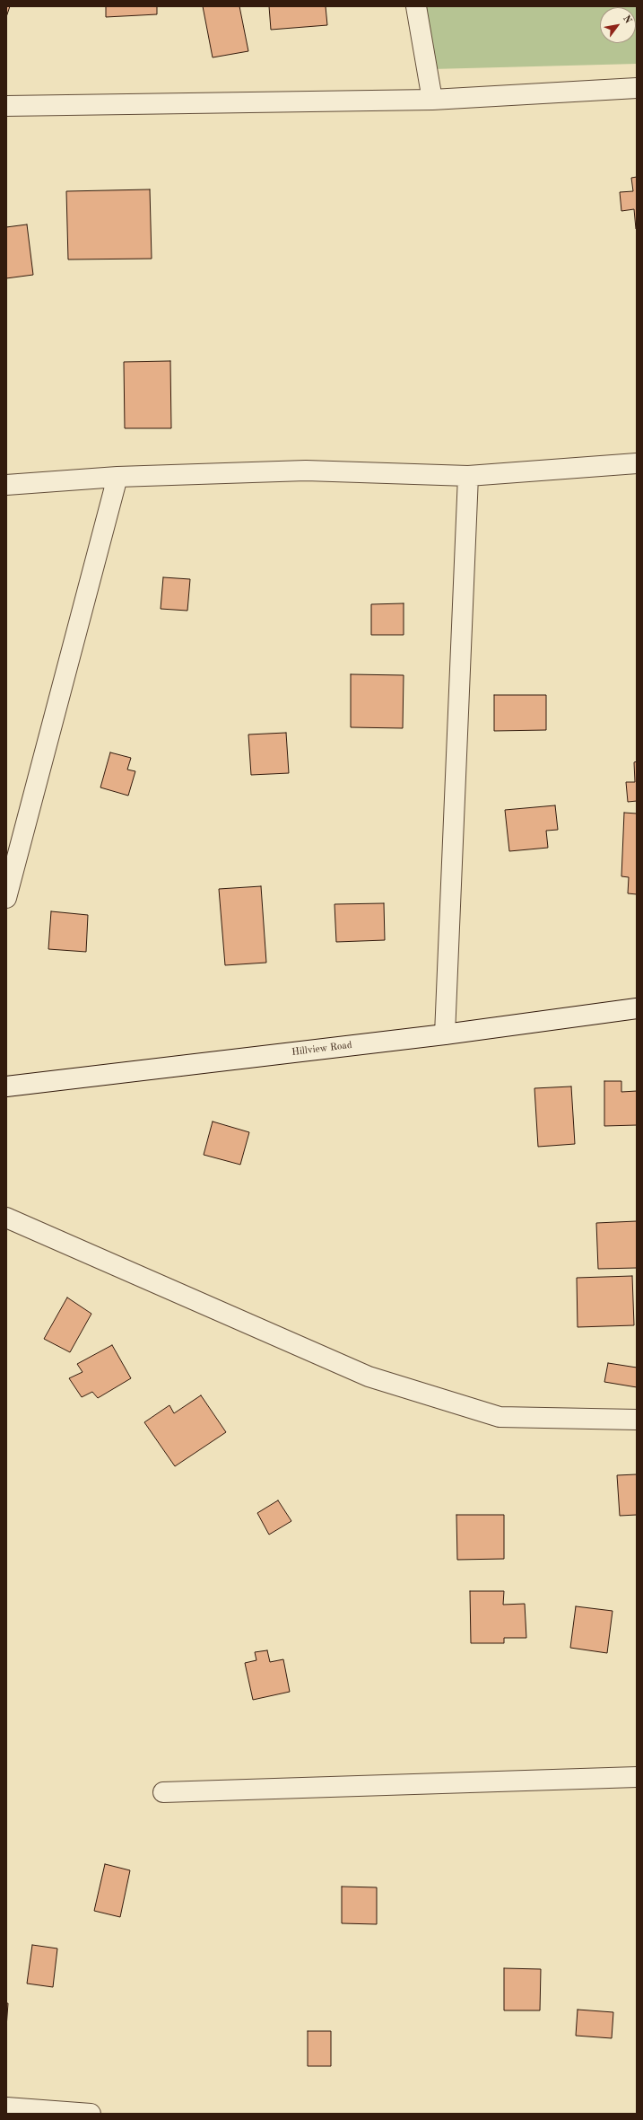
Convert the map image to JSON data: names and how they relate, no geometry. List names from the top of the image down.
{
  "streets": {
    "street": ["Hillview Road"]
  },
  "north": "top right"
}
